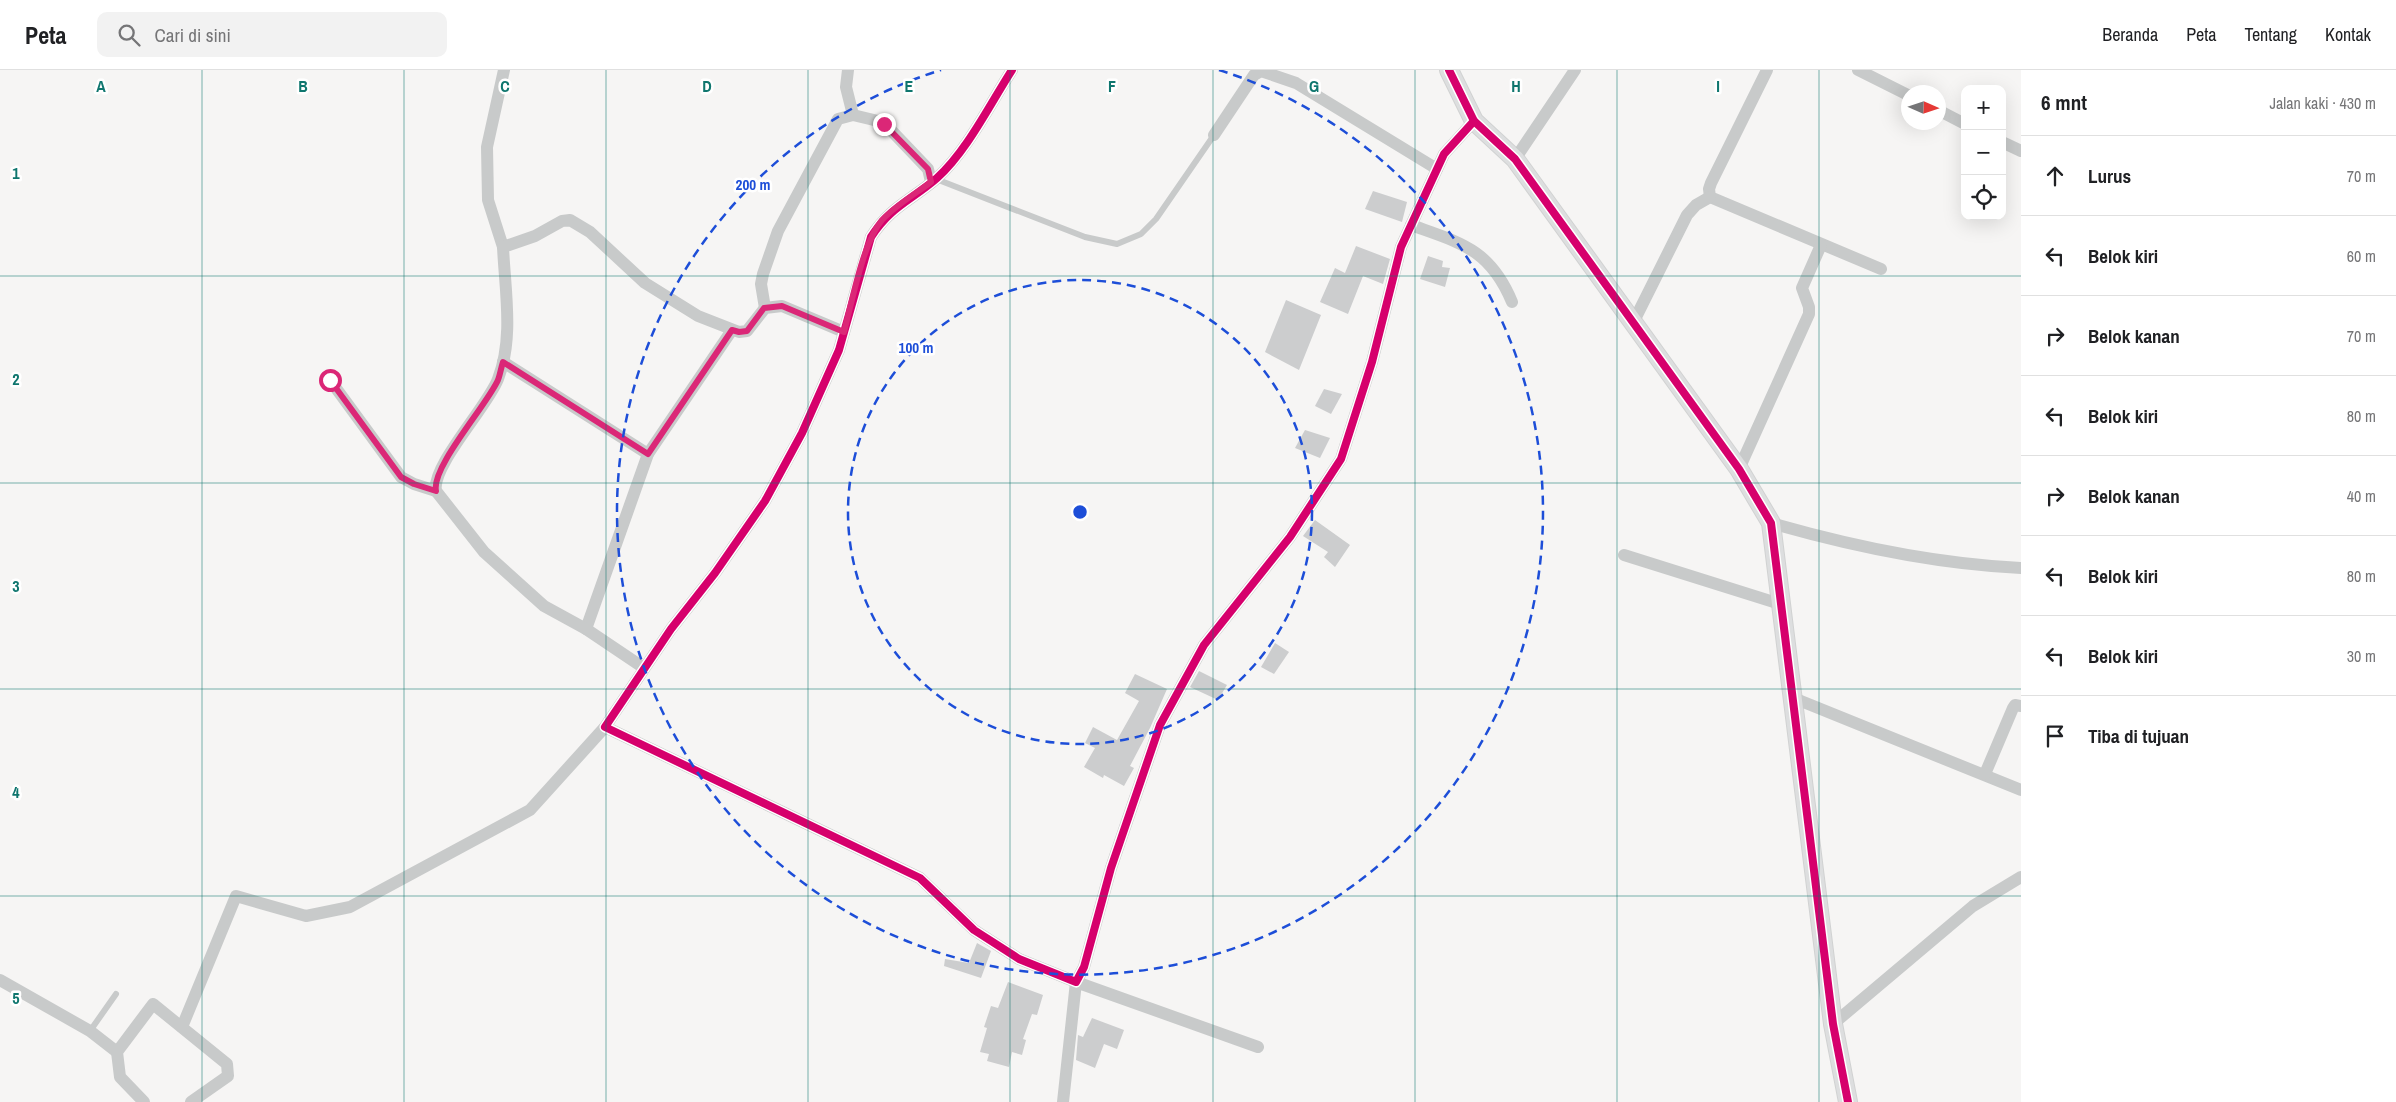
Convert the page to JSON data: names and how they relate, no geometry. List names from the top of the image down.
{
  "north": "right",
  "page": {
    "header": "Peta",
    "search": "Cari di sini",
    "nav": [
      "Beranda",
      "Peta",
      "Tentang",
      "Kontak"
    ],
    "heading": ["6 mnt", "Jalan kaki · 430 m"],
    "map_buttons": ["+", "−"],
    "list": [
      ["Lurus", "70 m"],
      ["Belok kiri", "60 m"],
      ["Belok kanan", "70 m"],
      ["Belok kiri", "80 m"],
      ["Belok kanan", "40 m"],
      ["Belok kiri", "80 m"],
      ["Belok kiri", "30 m"],
      "Tiba di tujuan"
    ]
  },
  "grid": {
    "columns": [
      "A",
      "B",
      "C",
      "D",
      "E",
      "F",
      "G",
      "H",
      "I"
    ],
    "rows": [
      "1",
      "2",
      "3",
      "4",
      "5"
    ]
  },
  "rings": ["200 m", "100 m"]
}
